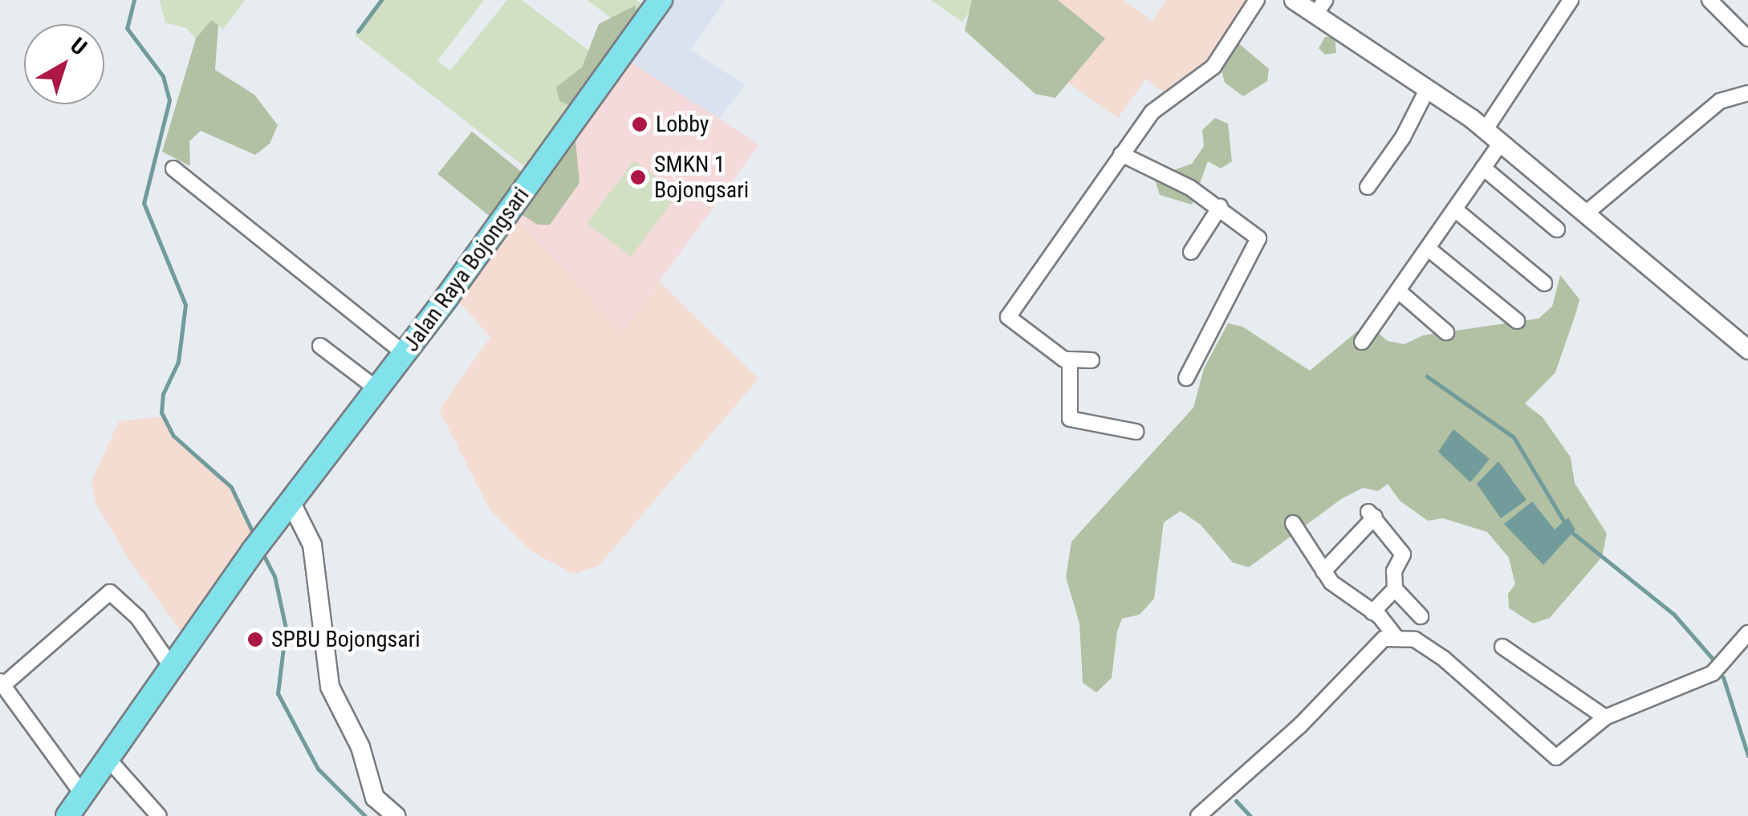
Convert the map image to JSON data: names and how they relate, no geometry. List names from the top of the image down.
{
  "streets": {
    "main road": ["Jalan Raya Bojongsari"]
  },
  "places": ["Lobby", "SMKN 1 Bojongsari", "SPBU Bojongsari"],
  "north": "top right"
}
